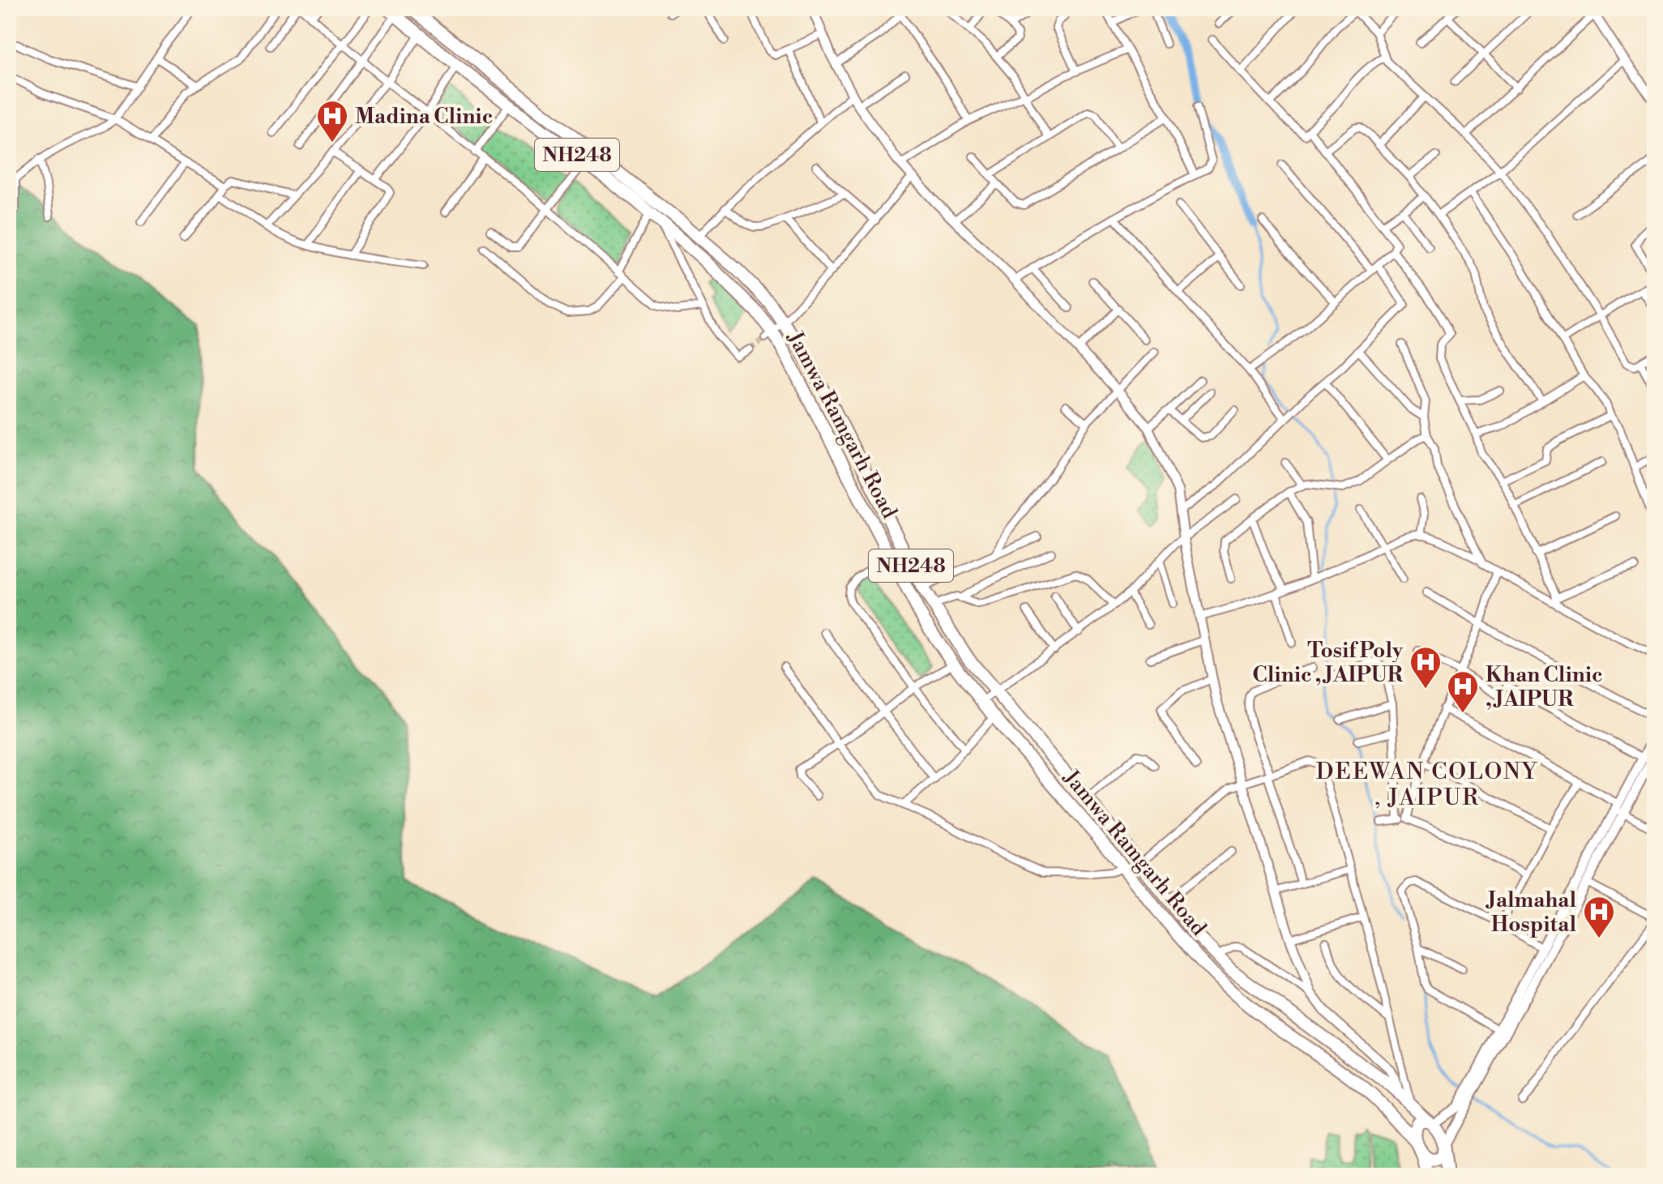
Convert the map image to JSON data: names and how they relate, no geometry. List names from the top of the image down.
{
  "streets": {
    "highway": ["NH248", "Jamwa Ramgarh Road"]
  },
  "crossings": [
    ["NH248", "Jamwa Ramgarh Road"]
  ],
  "districts": ["DEEWAN COLONY , JAIPUR"],
  "places": {
    "hospital": [
      "Madina Clinic",
      "Tosif Poly Clinic , JAIPUR",
      "Khan Clinic , JAIPUR",
      "Jalmahal Hospital"
    ]
  }
}
